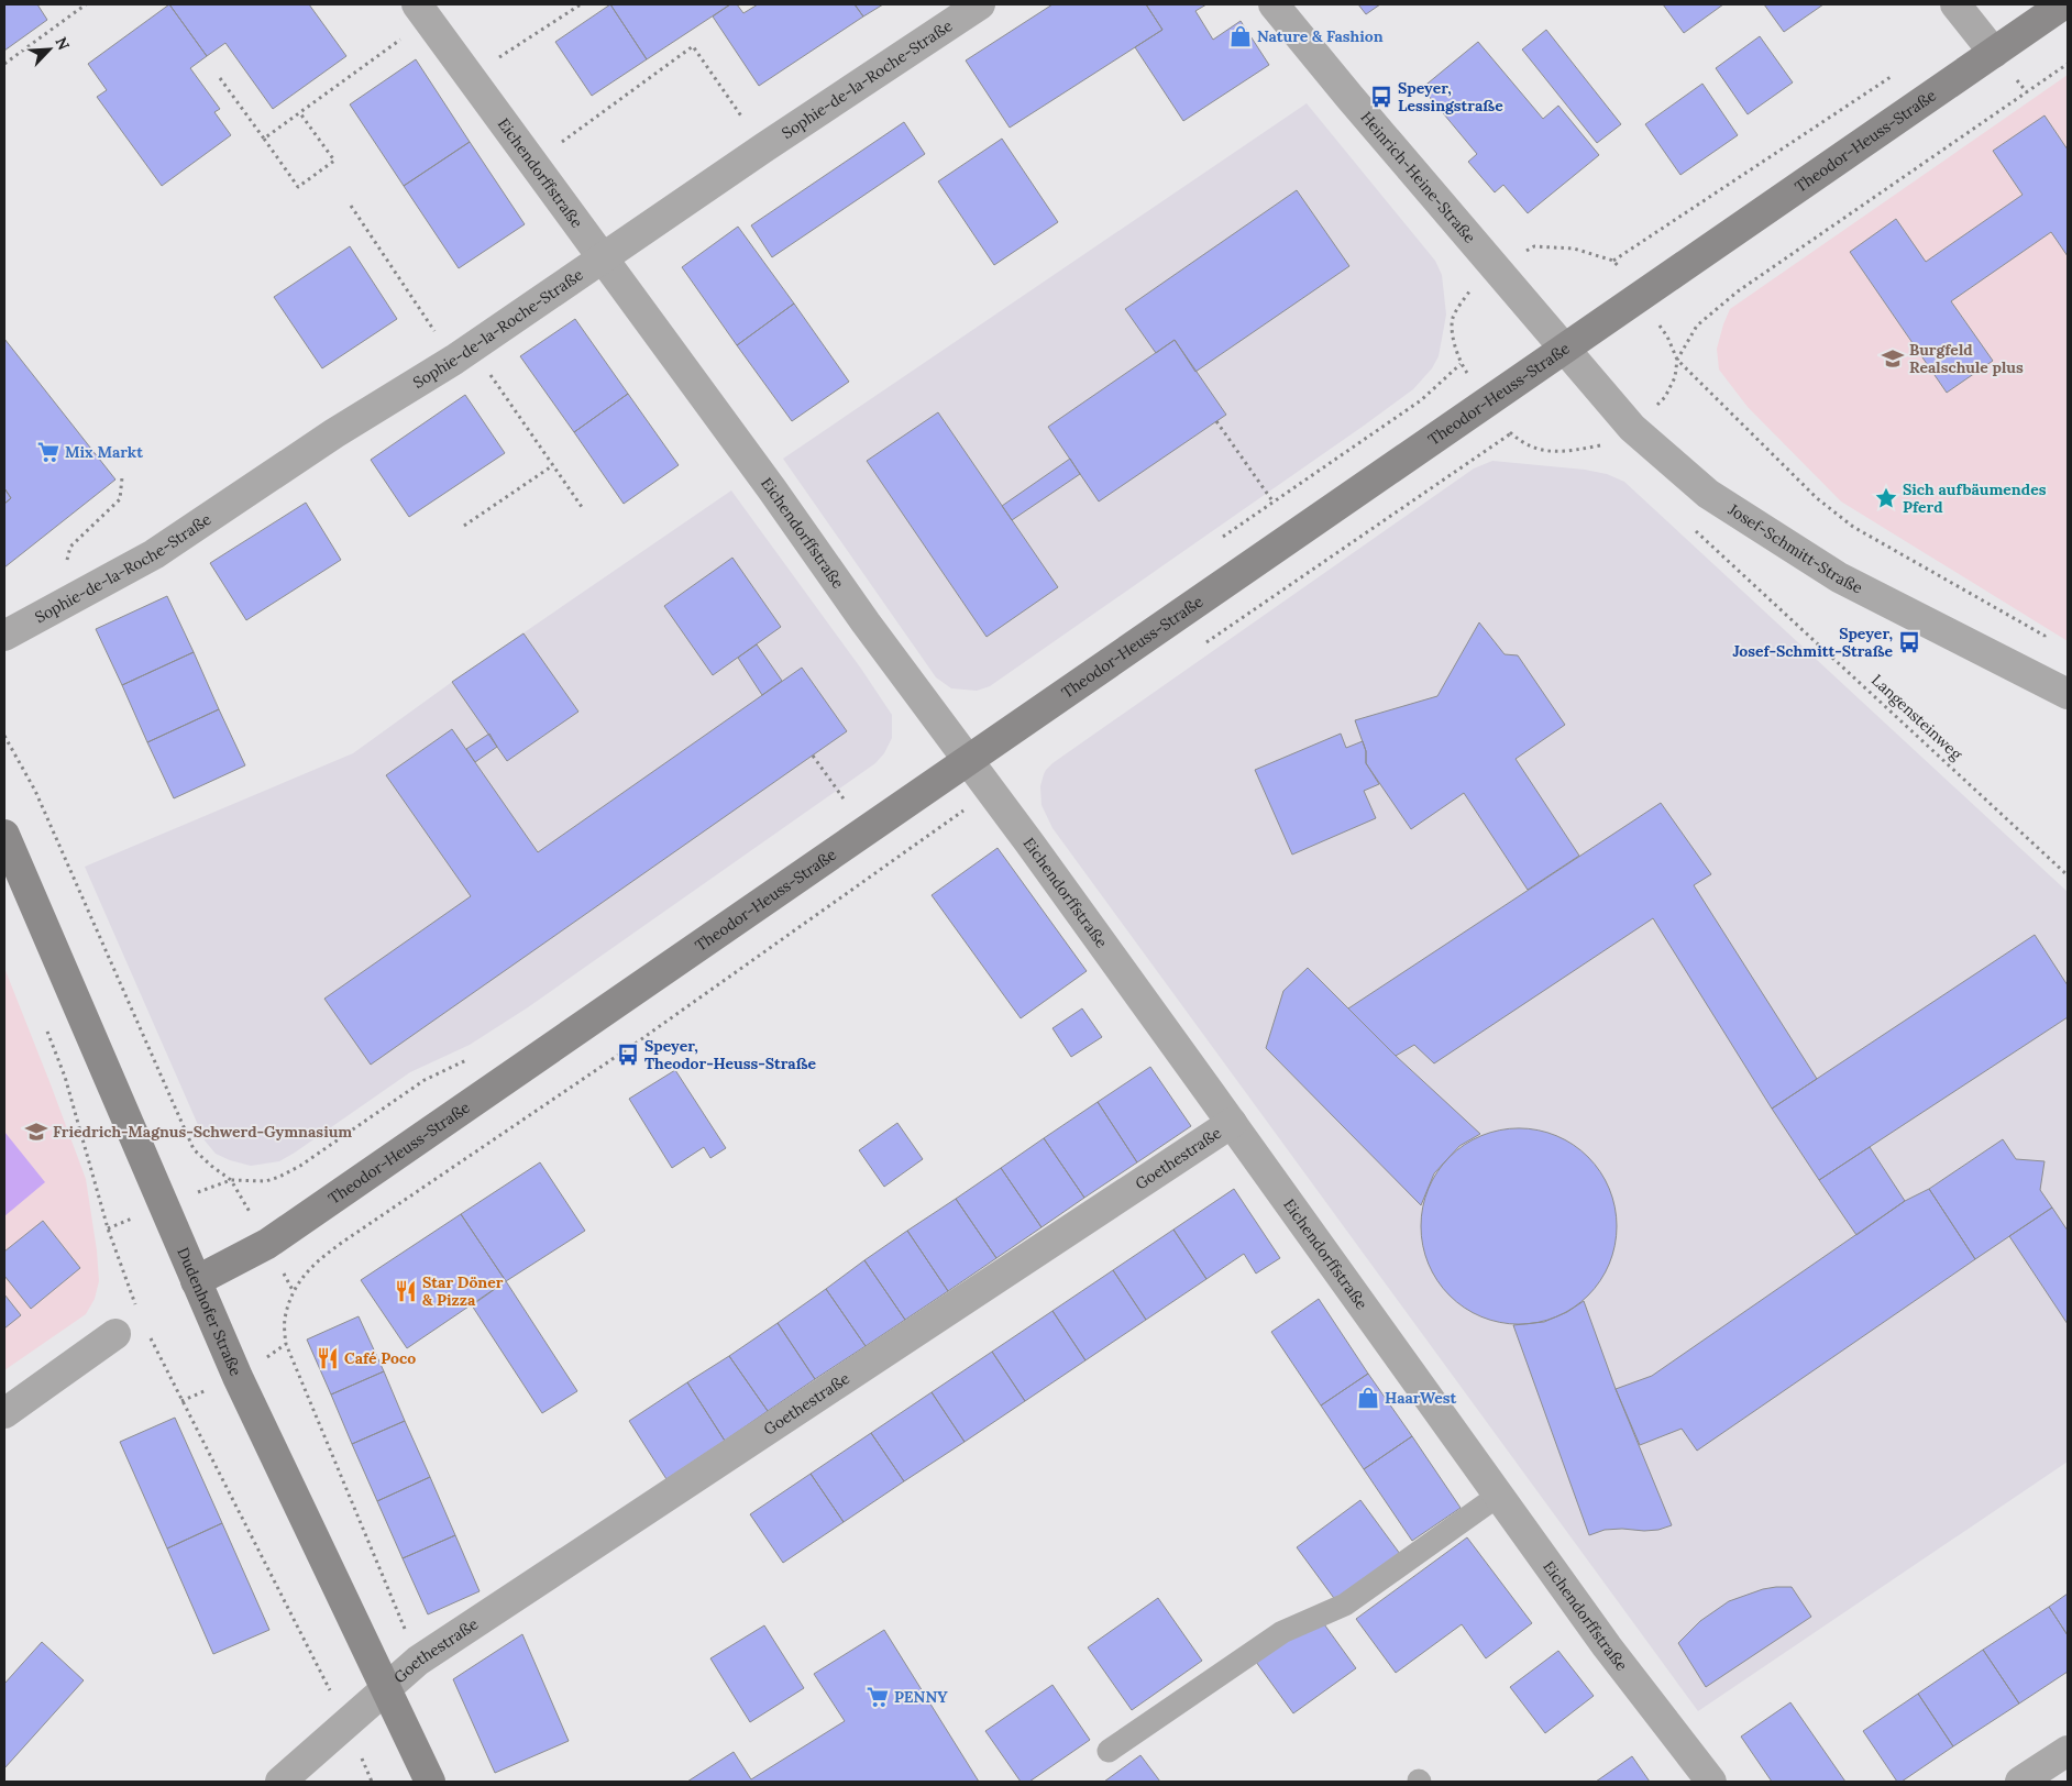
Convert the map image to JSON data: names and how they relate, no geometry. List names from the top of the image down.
{
  "streets": {
    "main road": ["Theodor-Heuss-Straße", "Dudenhofer Straße"],
    "street": [
      "Sophie-de-la-Roche-Straße",
      "Eichendorffstraße",
      "Heinrich-Heine-Straße",
      "Josef-Schmitt-Straße",
      "Goethestraße"
    ],
    "path": ["Langensteinweg"]
  },
  "crossings": [
    ["Sophie-de-la-Roche-Straße", "Eichendorffstraße"],
    ["Theodor-Heuss-Straße", "Eichendorffstraße"],
    ["Theodor-Heuss-Straße", "Heinrich-Heine-Straße"],
    ["Theodor-Heuss-Straße", "Josef-Schmitt-Straße"],
    ["Theodor-Heuss-Straße", "Dudenhofer Straße"],
    ["Eichendorffstraße", "Goethestraße"],
    ["Heinrich-Heine-Straße", "Josef-Schmitt-Straße"],
    ["Goethestraße", "Dudenhofer Straße"]
  ],
  "places": {
    "shop": ["Nature & Fashion", "HaarWest"],
    "bus stop": ["Speyer, Lessingstraße", "Speyer, Josef-Schmitt-Straße", "Speyer, Theodor-Heuss-Straße"],
    "school or university": ["Burgfeld Realschule plus", "Friedrich-Magnus-Schwerd-Gymnasium"],
    "supermarket": ["Mix Markt", "PENNY"],
    "place": ["Sich aufbäumendes Pferd"],
    "restaurant": ["Star Döner & Pizza", "Café Poco"]
  },
  "north": "top right"
}
